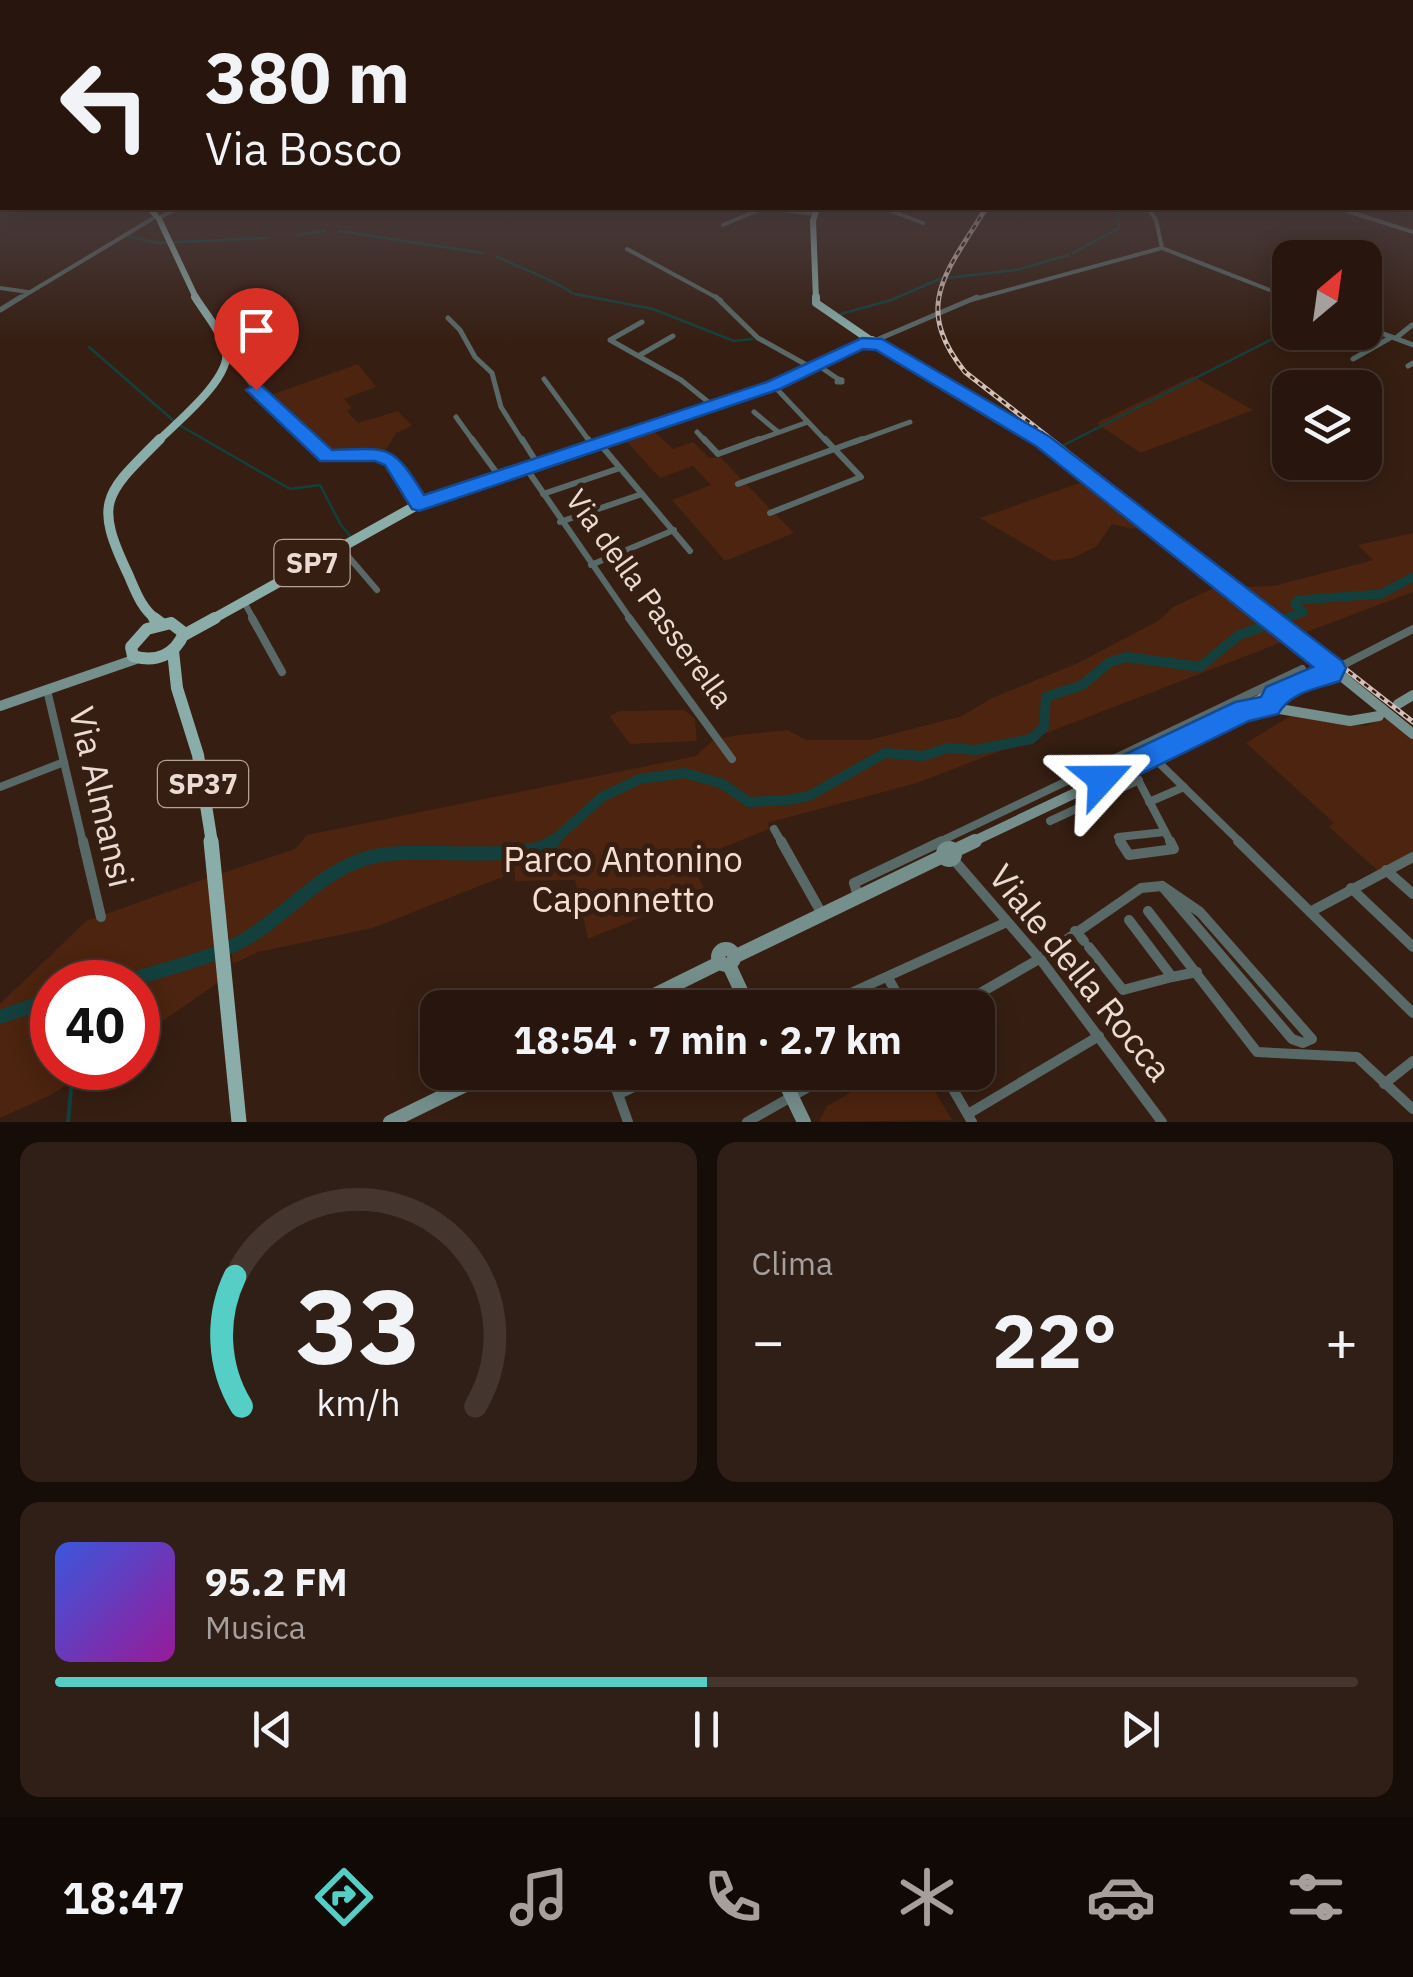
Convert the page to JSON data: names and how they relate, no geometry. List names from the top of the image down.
{
  "streets": {
    "main road": ["SP7", "SP37"],
    "street": ["Via della Passerella", "Via Almansi", "Viale della Rocca"]
  },
  "crossings": [
    ["SP7", "Via della Passerella"]
  ],
  "parks": ["Parco Antonino Caponnetto"],
  "north": "top right",
  "page": {
    "turn": ["380 m", "Via Bosco"],
    "limit": "40",
    "trip": "18:54 · 7 min · 2.7 km",
    "tile": "Clima",
    "heat": ["−", "22°", "+"],
    "song": ["95.2 FM", "Musica"],
    "tabs": "18:47",
    "gauge": ["33", "km/h"]
  }
}
